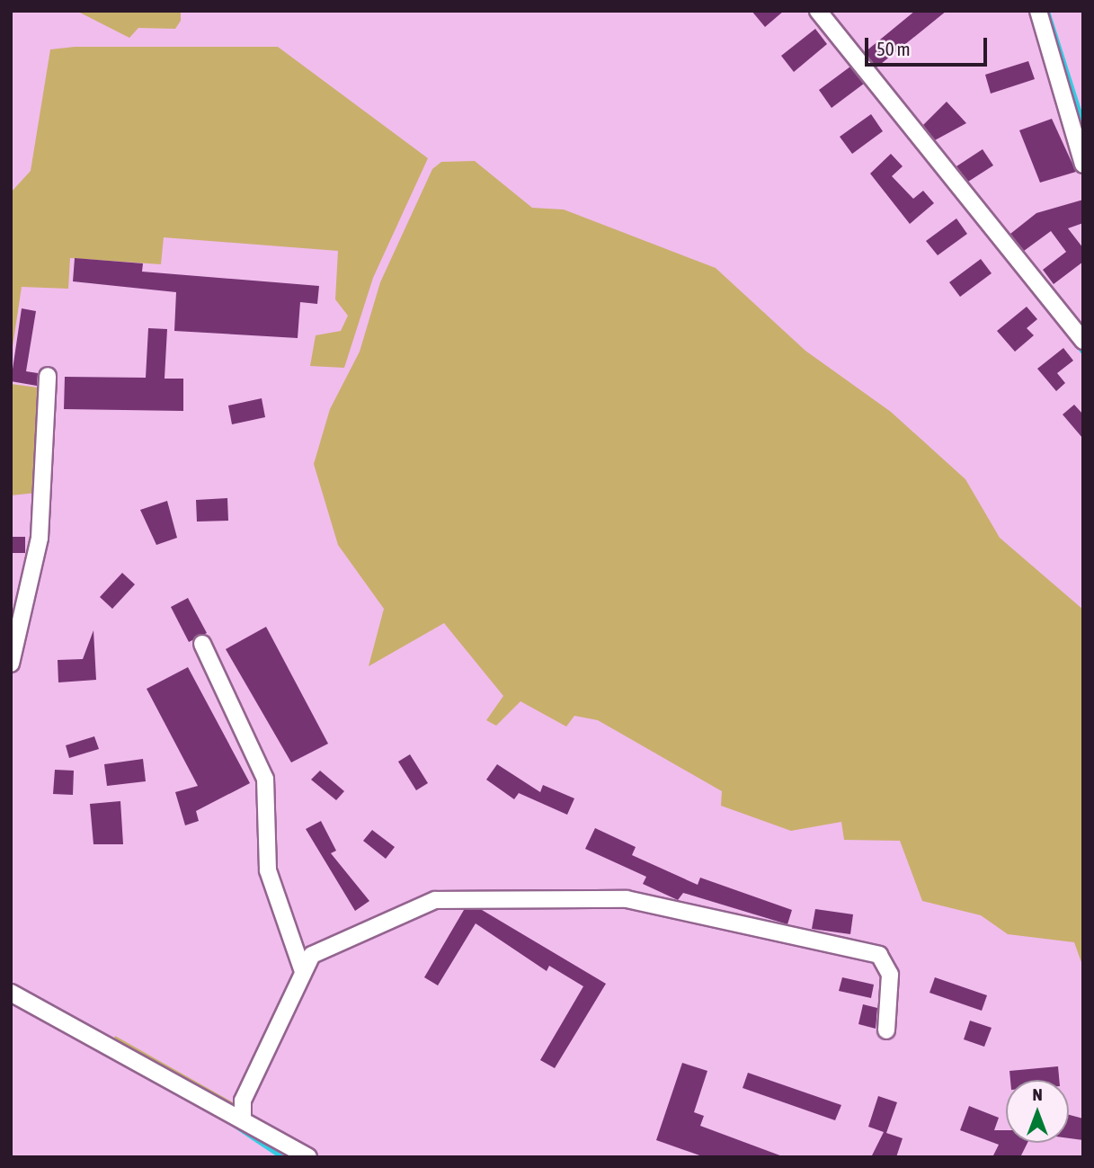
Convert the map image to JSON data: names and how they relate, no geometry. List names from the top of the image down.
{
  "scale_bar": "50 m",
  "north": "top"
}
